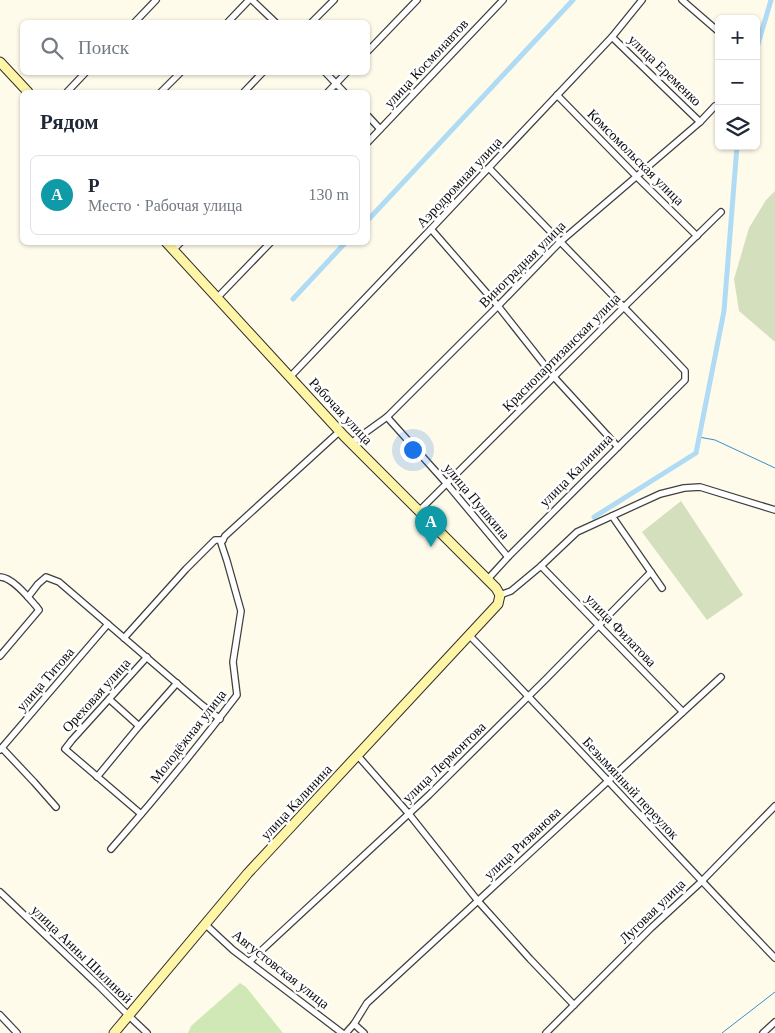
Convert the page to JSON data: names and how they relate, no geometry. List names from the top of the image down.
{
  "streets": {
    "street": [
      "улица Космонавтов",
      "улица Еременко",
      "Комсомольская улица",
      "Аэродромная улица",
      "Виноградная улица",
      "Краснопартизанская улица",
      "Рабочая улица",
      "улица Калинина",
      "улица Пушкина",
      "улица Филатова",
      "улица Титова",
      "Ореховая улица",
      "Молодёжная улица",
      "улица Лермонтова",
      "Безымянный переулок",
      "улица Ризванова",
      "Луговая улица",
      "улица Анны Шилиной",
      "Августовская улица"
    ]
  },
  "crossings": [
    ["улица Еременко", "Аэродромная улица"],
    ["улица Еременко", "Виноградная улица"],
    ["Комсомольская улица", "Аэродромная улица"],
    ["Комсомольская улица", "Виноградная улица"],
    ["Комсомольская улица", "Краснопартизанская улица"],
    ["Аэродромная улица", "Рабочая улица"],
    ["Виноградная улица", "Рабочая улица"],
    ["Виноградная улица", "улица Пушкина"],
    ["Краснопартизанская улица", "Рабочая улица"],
    ["Краснопартизанская улица", "улица Калинина"],
    ["Краснопартизанская улица", "улица Пушкина"],
    ["Рабочая улица", "улица Калинина"],
    ["улица Калинина", "улица Пушкина"],
    ["улица Калинина", "Безымянный переулок"],
    ["улица Калинина", "улица Анны Шилиной"],
    ["улица Калинина", "Августовская улица"],
    ["улица Филатова", "улица Лермонтова"],
    ["улица Филатова", "улица Ризванова"],
    ["улица Лермонтова", "Безымянный переулок"],
    ["улица Лермонтова", "Августовская улица"],
    ["Безымянный переулок", "улица Ризванова"],
    ["Безымянный переулок", "Луговая улица"]
  ],
  "page": {
    "map_buttons": ["+", "−"],
    "search": "Поиск",
    "heading": "Рядом",
    "list": [
      {
        "mark": "A",
        "name": "Р",
        "note": "Место · Рабочая улица",
        "value": "130 m"
      }
    ],
    "pins": "A"
  }
}
